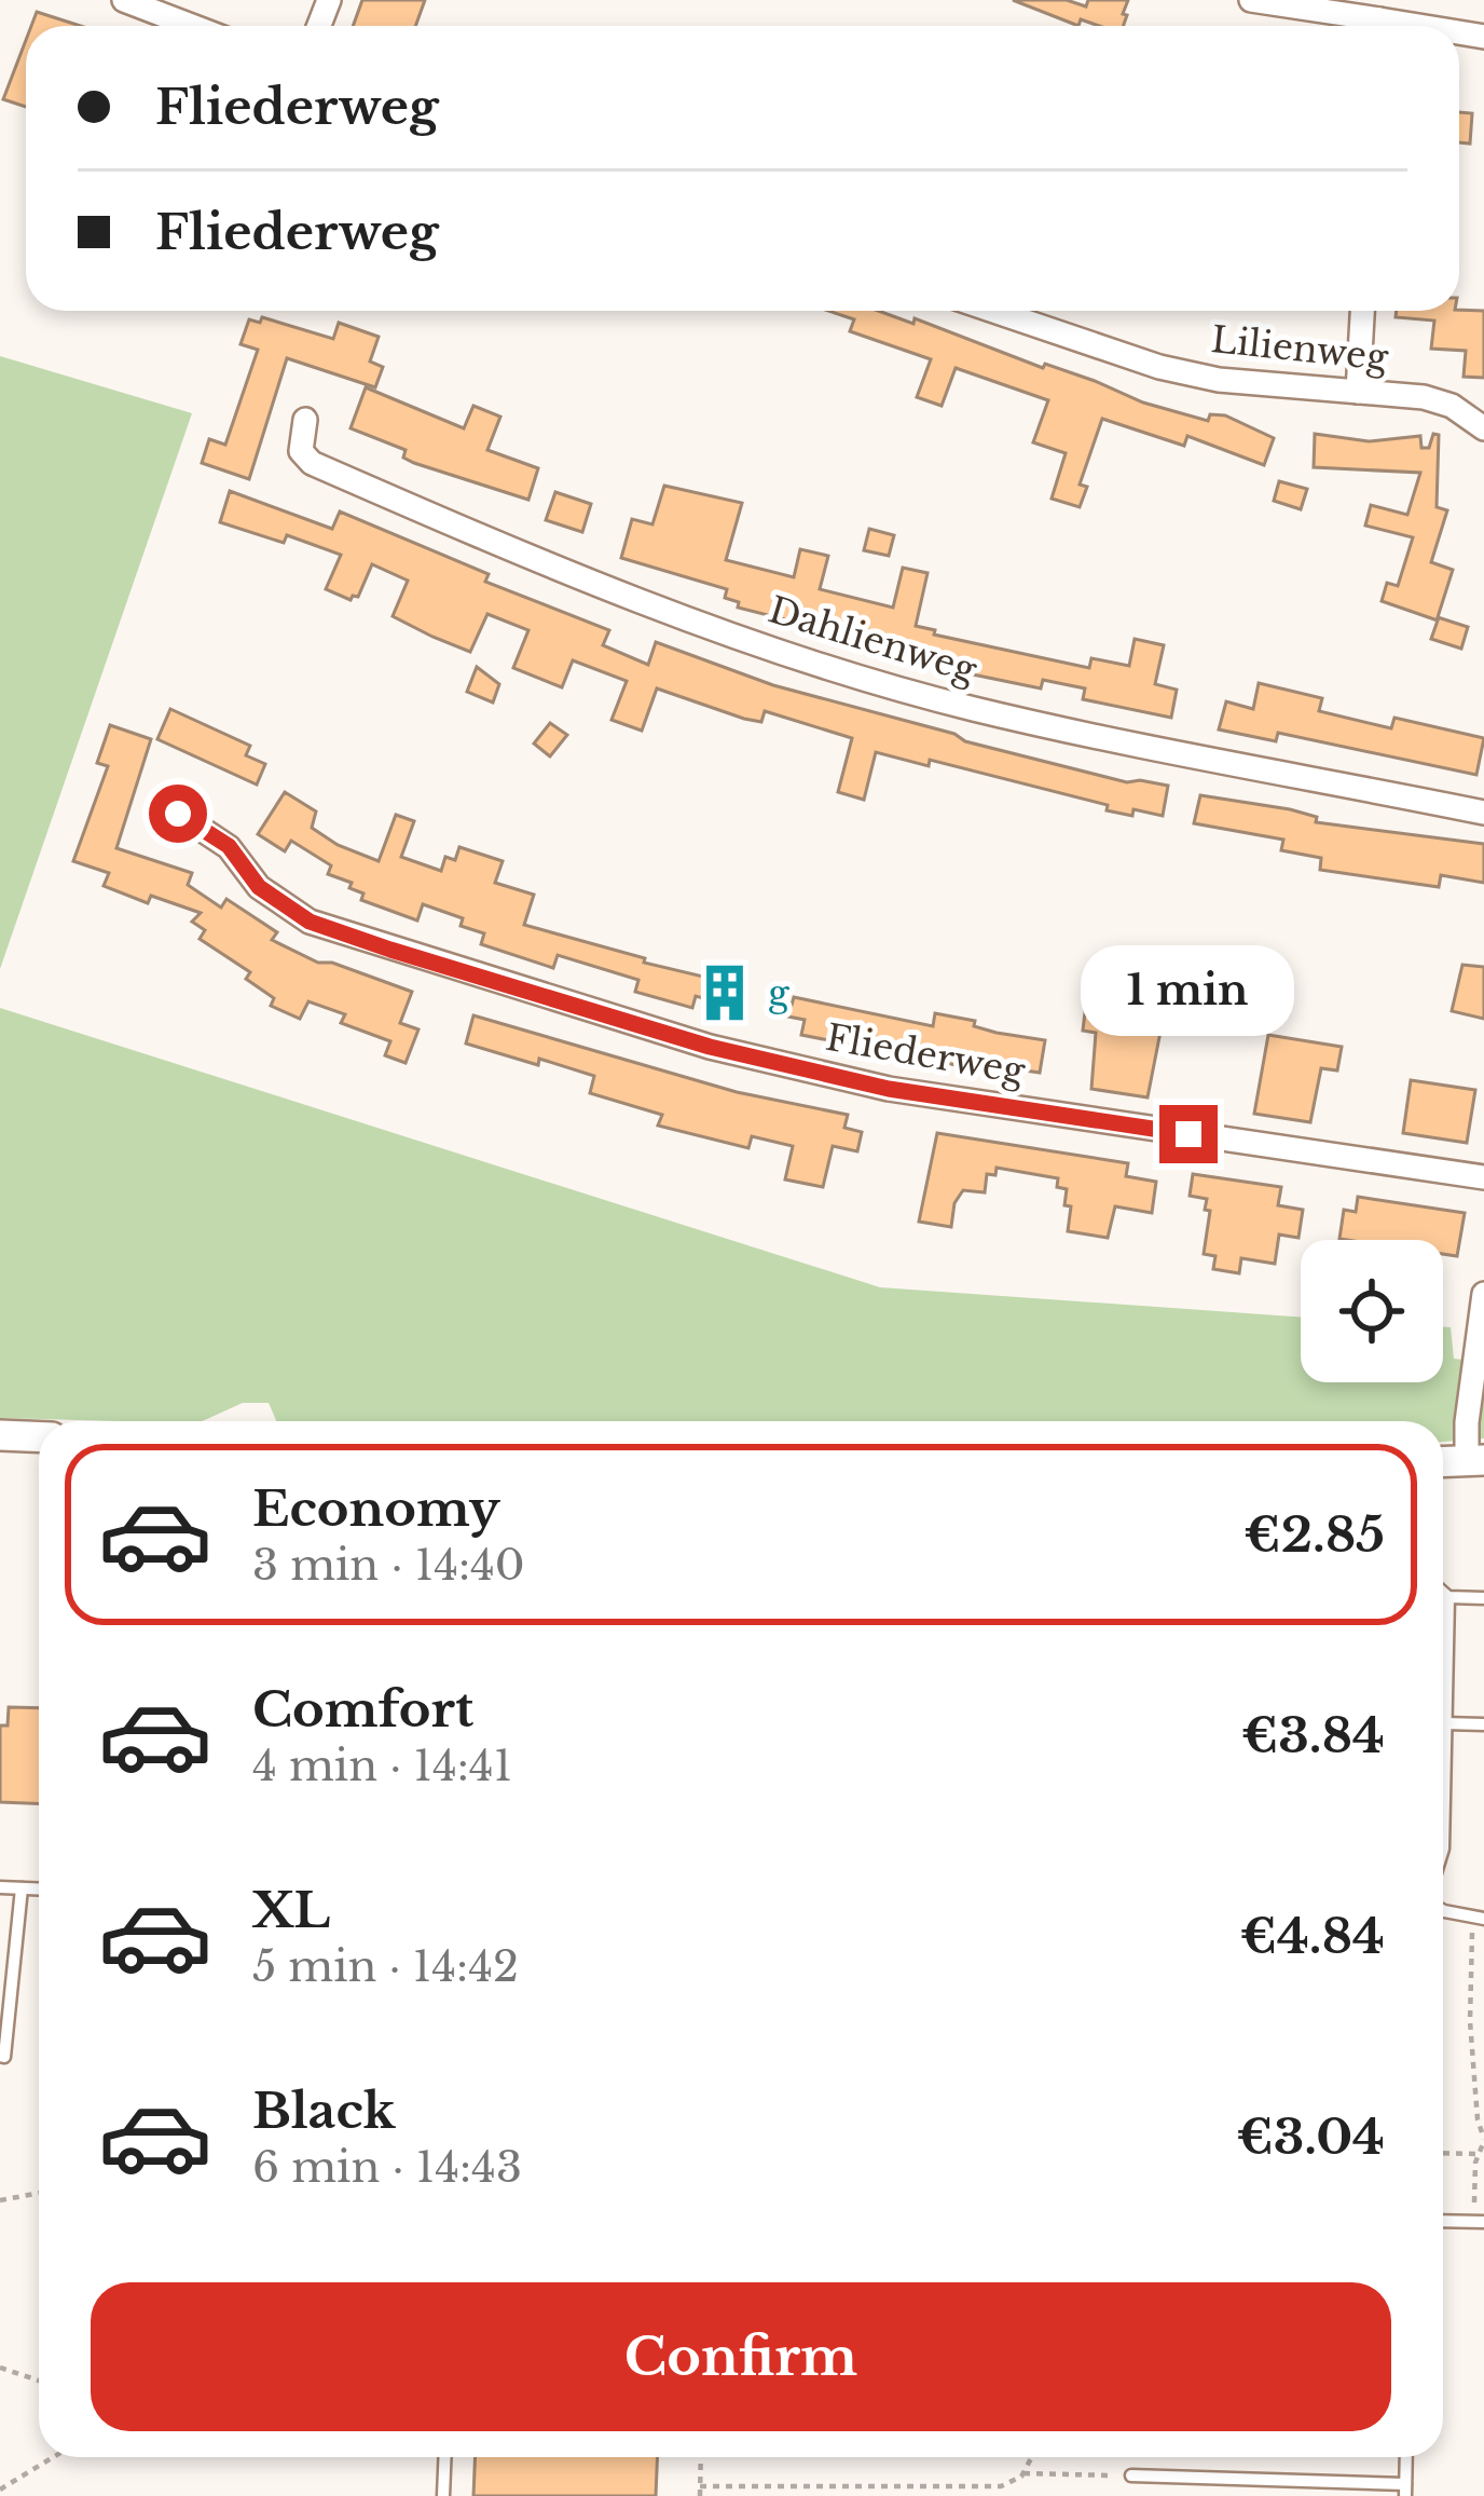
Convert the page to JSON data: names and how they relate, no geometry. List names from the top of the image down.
{
  "streets": {
    "street": ["Lilienweg", "Dahlienweg", "Fliederweg"]
  },
  "places": {
    "building": ["g"]
  },
  "page": {
    "banner": ["Fliederweg", "Fliederweg"],
    "bubble": "1 min",
    "list": [
      {
        "name": "Economy",
        "note": "3 min · 14:40",
        "value": "€2.85"
      },
      {
        "name": "Comfort",
        "note": "4 min · 14:41",
        "value": "€3.84"
      },
      {
        "name": "XL",
        "note": "5 min · 14:42",
        "value": "€4.84"
      },
      {
        "name": "Black",
        "note": "6 min · 14:43",
        "value": "€3.04"
      }
    ],
    "buttons": "Confirm"
  }
}
